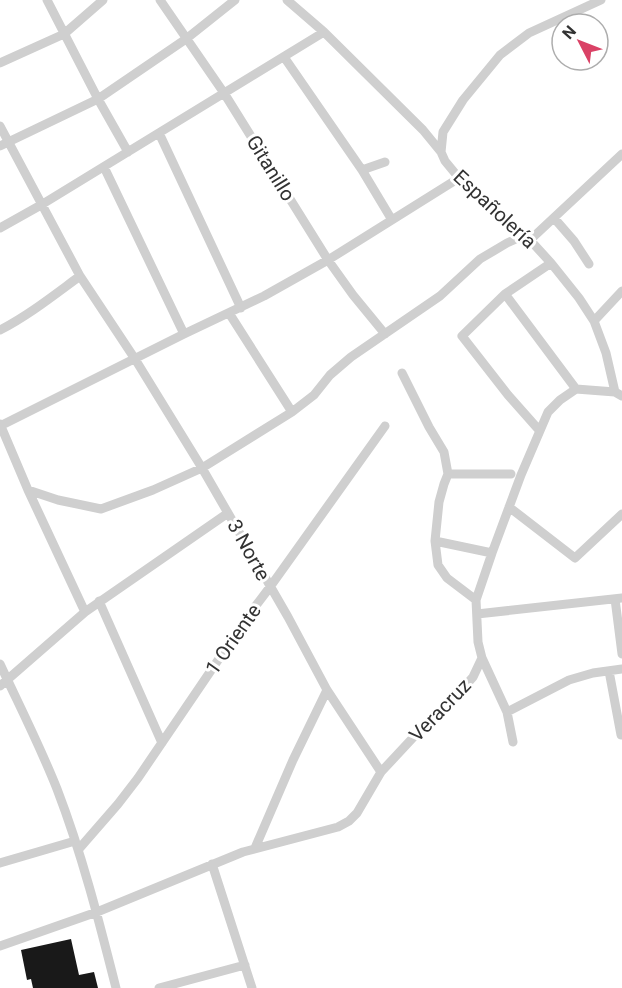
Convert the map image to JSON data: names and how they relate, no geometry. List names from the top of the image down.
{
  "streets": {
    "street": [
      "Gitanillo",
      "Españolería",
      "3 Norte",
      "1 Oriente",
      "Veracruz"
    ]
  },
  "crossings": [
    ["3 Norte", "1 Oriente"],
    ["3 Norte", "Veracruz"]
  ],
  "north": "top left"
}
